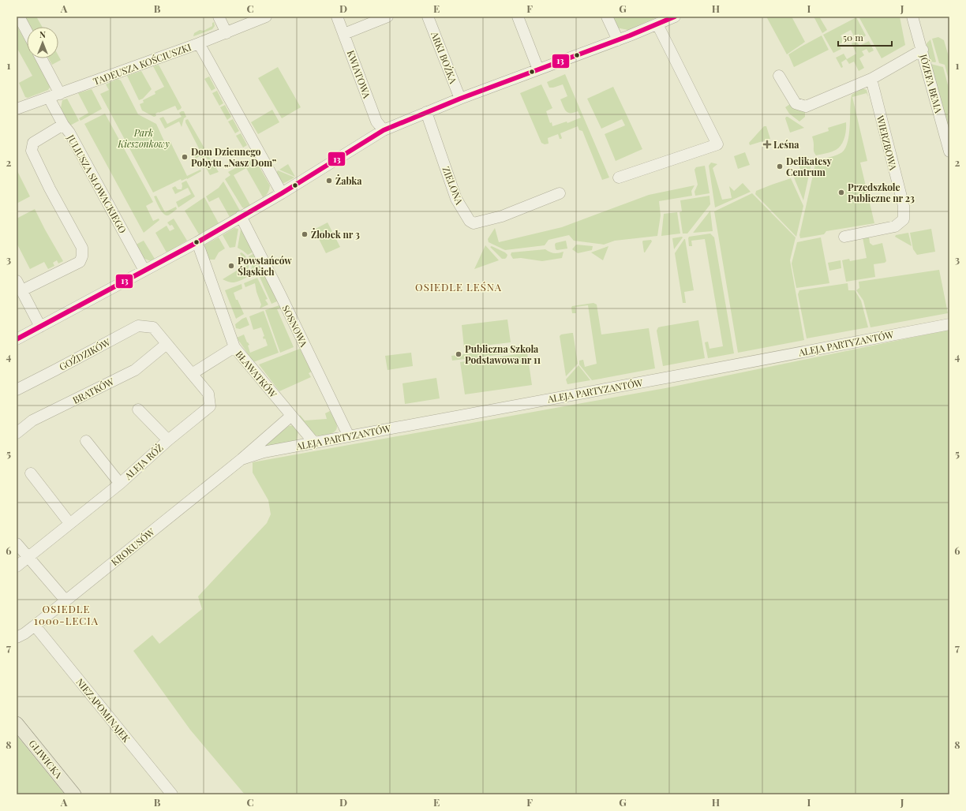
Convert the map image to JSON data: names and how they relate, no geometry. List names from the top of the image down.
{
  "streets": {
    "main road": ["GLIWICKA"],
    "street": [
      "ARKI BOŻKA",
      "TADEUSZA KOŚCIUSZKI",
      "KWIATOWA",
      "JÓZEFA BEMA",
      "WIERZBOWA",
      "JULIUSZA SŁOWACKIEGO",
      "ZIELONA",
      "SOSNOWA",
      "ALEJA PARTYZANTÓW",
      "GOŹDZIKÓW",
      "BŁAWATKÓW",
      "BRATKÓW",
      "ALEJA RÓŻ",
      "KROKUSÓW",
      "NIEZAPOMINAJEK"
    ]
  },
  "crossings": [
    ["TADEUSZA KOŚCIUSZKI", "JULIUSZA SŁOWACKIEGO"],
    ["SOSNOWA", "ALEJA PARTYZANTÓW"],
    ["ALEJA PARTYZANTÓW", "BŁAWATKÓW"],
    ["ALEJA PARTYZANTÓW", "KROKUSÓW"],
    ["GOŹDZIKÓW", "ALEJA RÓŻ"],
    ["BŁAWATKÓW", "KROKUSÓW"],
    ["BRATKÓW", "ALEJA RÓŻ"],
    ["KROKUSÓW", "NIEZAPOMINAJEK"]
  ],
  "districts": ["OSIEDLE LEŚNA", "OSIEDLE 1000-LECIA"],
  "parks": ["Park Kieszonkowy"],
  "places": {
    "health": ["Leśna"],
    "other": [
      "Dom Dziennego Pobytu „Nasz Dom”",
      "Delikatesy Centrum",
      "Żabka",
      "Przedszkole Publiczne nr 23",
      "Żłobek nr 3",
      "Powstańców Śląskich",
      "Publiczna Szkoła Podstawowa nr 11"
    ]
  },
  "lines": ["transit line 13"],
  "scale_bar": "50 m",
  "north": "top",
  "grid": {
    "columns": [
      "A",
      "B",
      "C",
      "D",
      "E",
      "F",
      "G",
      "H",
      "I",
      "J"
    ],
    "rows": [
      "1",
      "2",
      "3",
      "4",
      "5",
      "6",
      "7",
      "8"
    ]
  }
}
